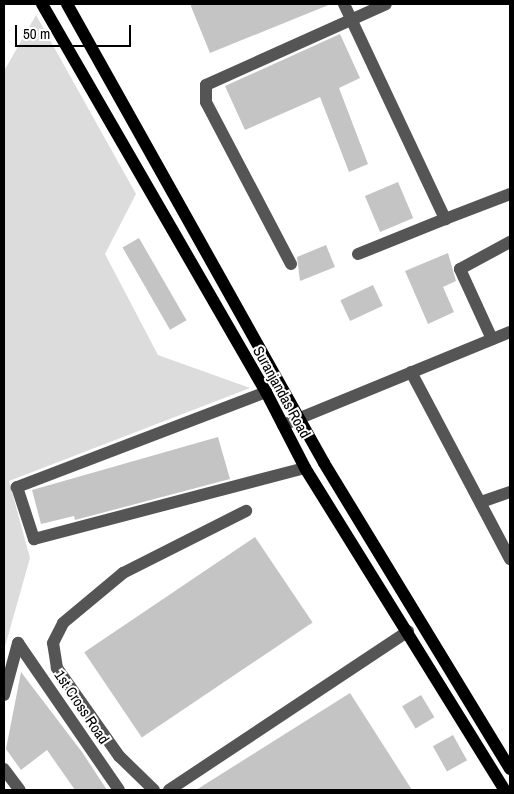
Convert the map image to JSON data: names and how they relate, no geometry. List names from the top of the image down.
{
  "streets": {
    "main road": ["Suranjandas Road"],
    "street": ["1st Cross Road"]
  },
  "scale_bar": "50 m"
}
